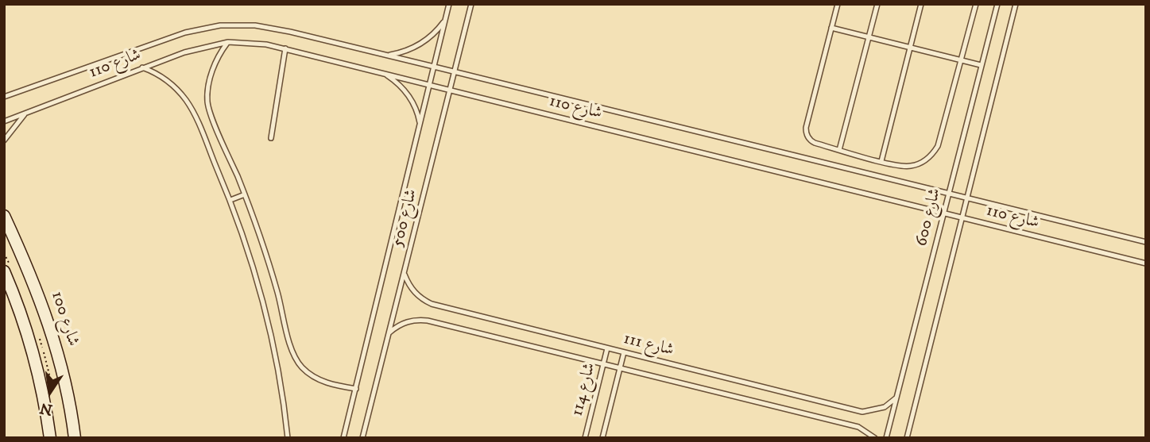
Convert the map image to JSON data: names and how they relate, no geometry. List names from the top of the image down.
{
  "streets": {
    "street": ["شارع 100"],
    "lane": [
      "شارع 110",
      "شارع 600",
      "شارع 500",
      "شارع 111",
      "شارع 114"
    ]
  },
  "crossings": [
    ["شارع 110", "شارع 600"],
    ["شارع 110", "شارع 500"],
    ["شارع 600", "شارع 111"],
    ["شارع 500", "شارع 111"],
    ["شارع 111", "شارع 114"]
  ],
  "north": "bottom"
}
